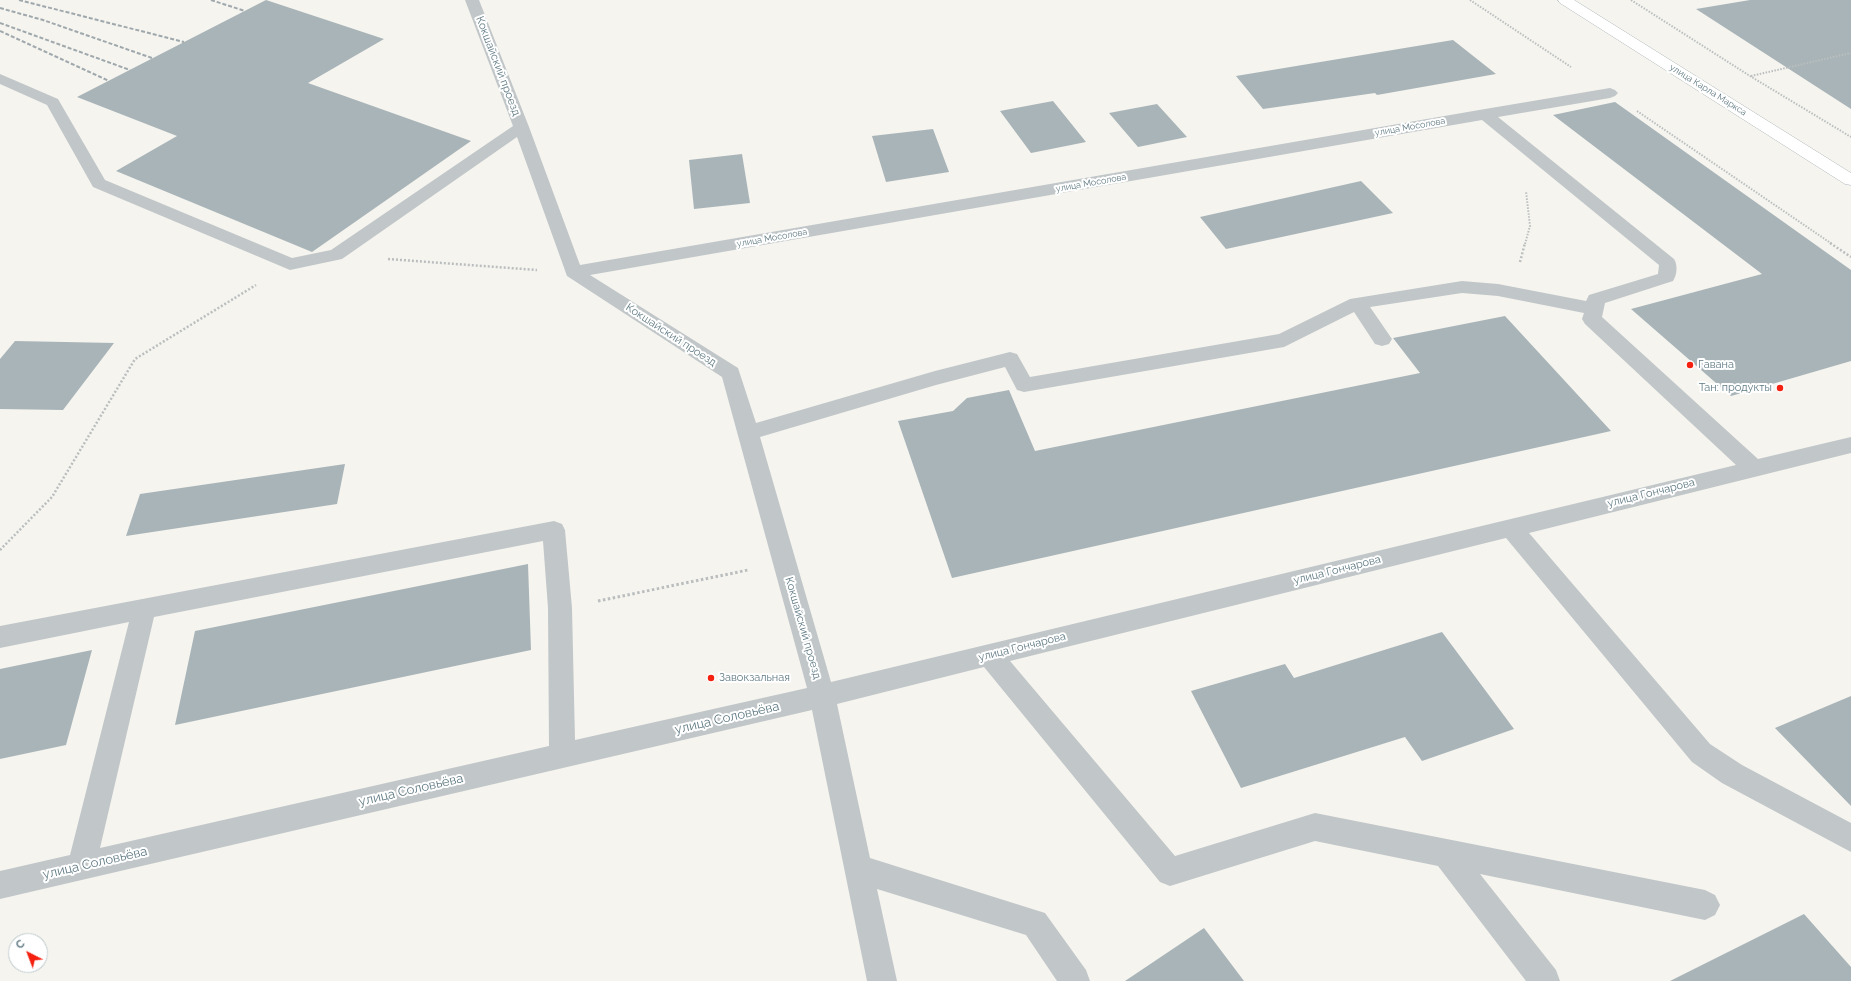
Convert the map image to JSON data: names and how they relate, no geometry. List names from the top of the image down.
{
  "streets": {
    "main road": ["улица Карла Маркса"],
    "street": [
      "Кокшайский проезд",
      "улица Мосолова",
      "улица Гончарова",
      "улица Соловьёва"
    ]
  },
  "crossings": [
    ["Кокшайский проезд", "улица Мосолова"],
    ["Кокшайский проезд", "улица Гончарова"],
    ["Кокшайский проезд", "улица Соловьёва"],
    ["улица Гончарова", "улица Соловьёва"]
  ],
  "places": ["Гавана", "Тан: продукты", "Завокзальная"],
  "north": "top left"
}
